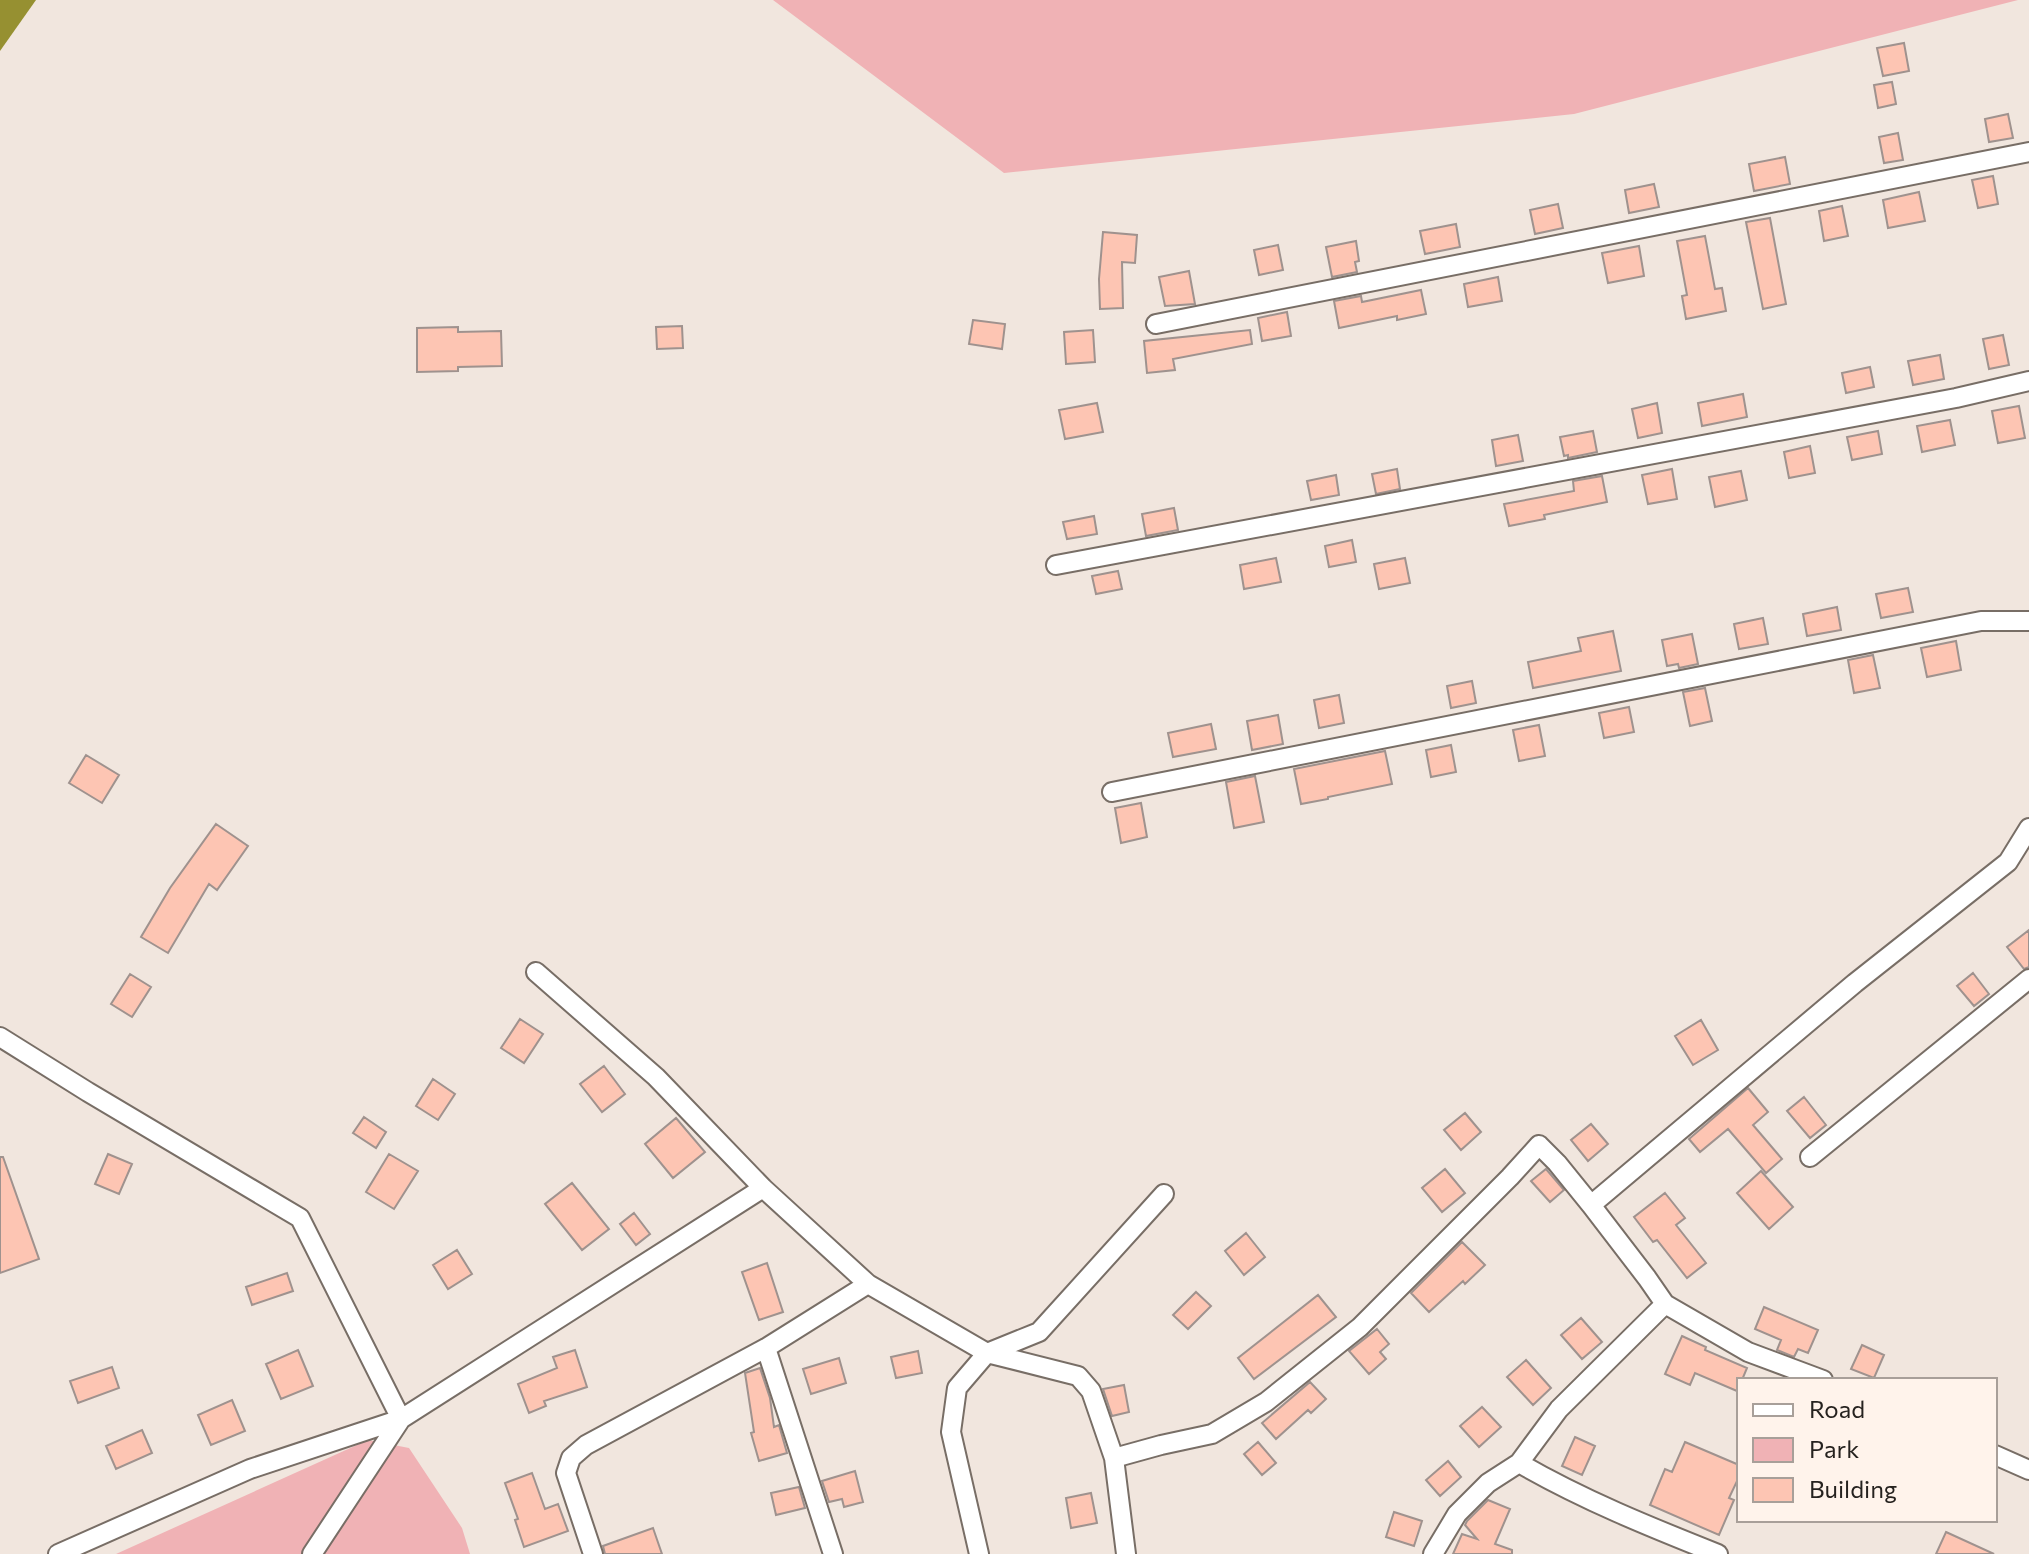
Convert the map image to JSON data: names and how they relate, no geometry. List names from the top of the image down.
{
  "legend": ["Road", "Park", "Building"]
}
